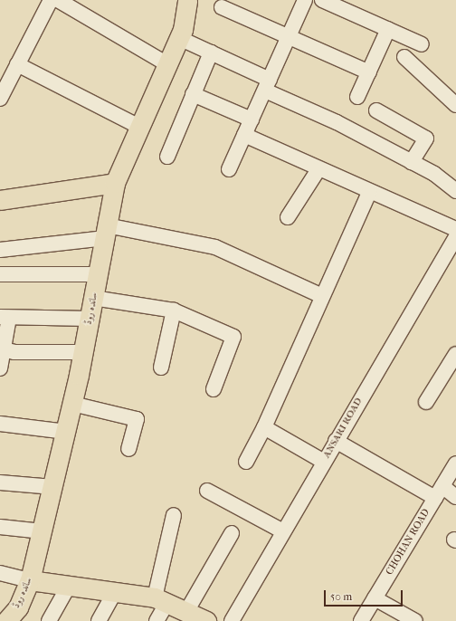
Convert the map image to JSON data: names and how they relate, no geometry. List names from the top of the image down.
{
  "streets": {
    "main road": ["ساندہ روڈ"],
    "street": ["ANSARI ROAD", "CHOHAN ROAD"]
  },
  "scale_bar": "50 m"
}
